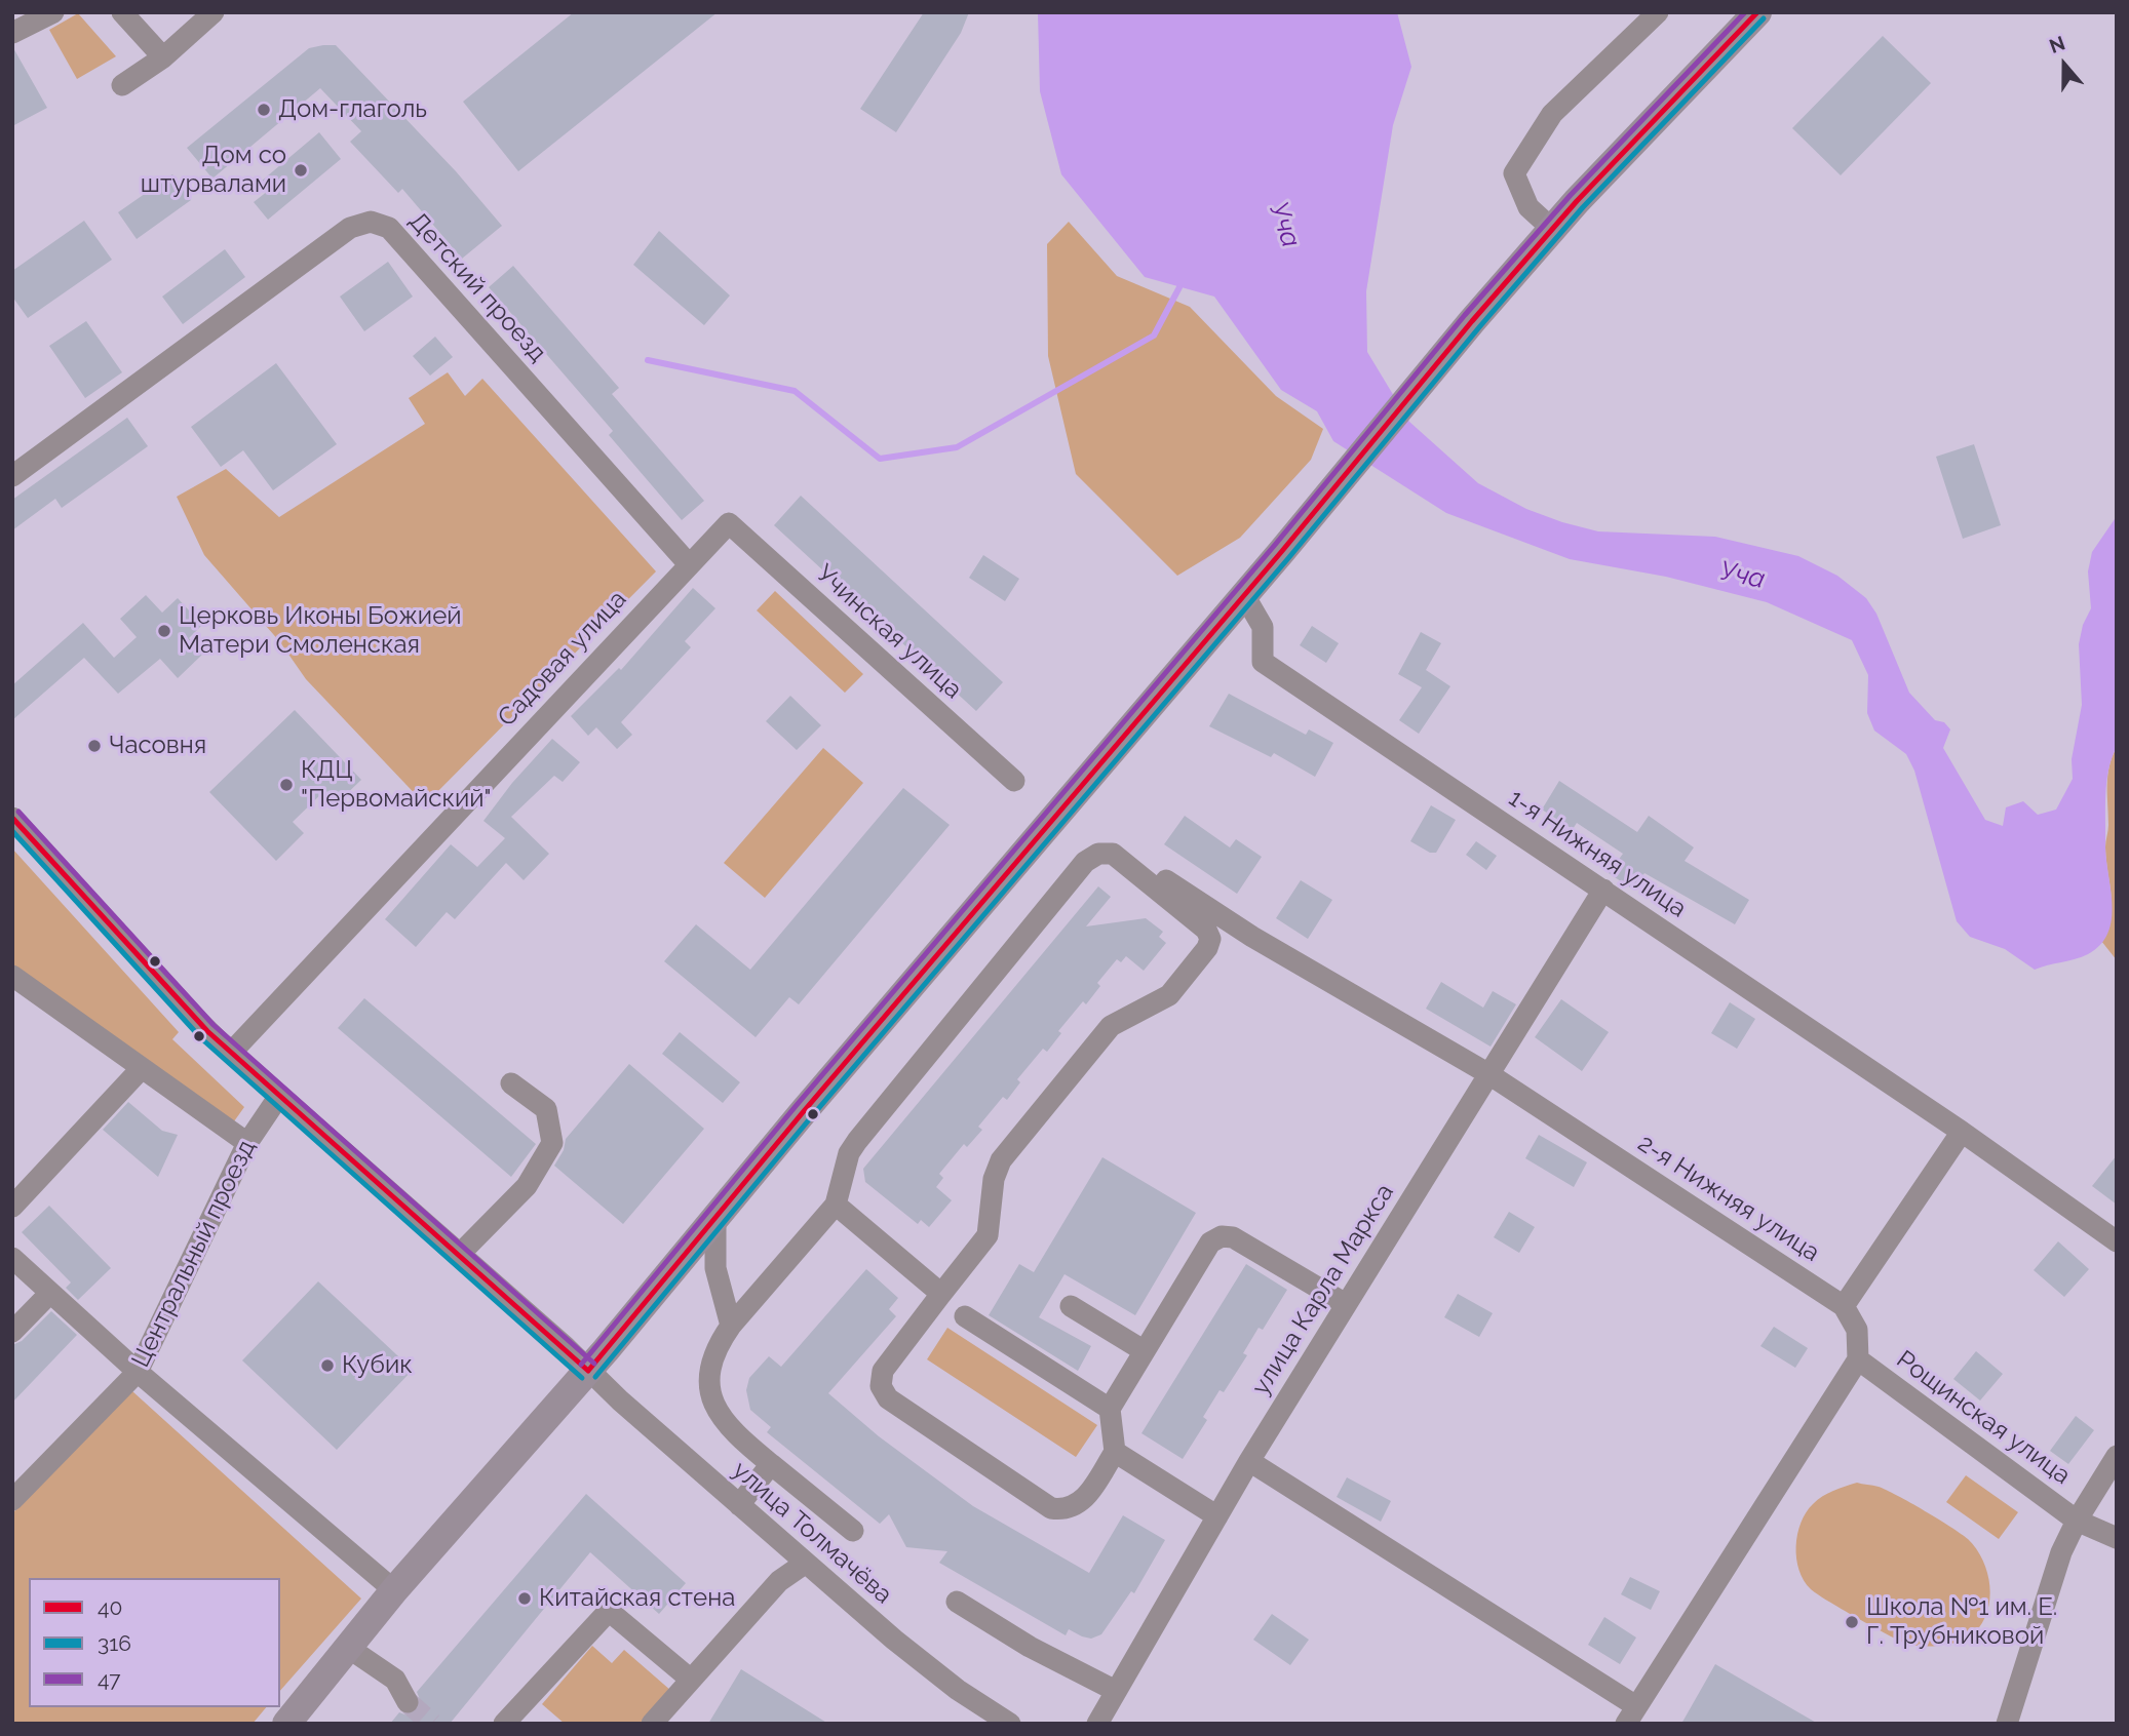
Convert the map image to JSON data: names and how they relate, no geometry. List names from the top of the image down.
{
  "streets": {
    "street": [
      "Детский проезд",
      "Учинская улица",
      "Садовая улица",
      "1-я Нижняя улица",
      "2-я Нижняя улица",
      "Центральный проезд",
      "улица Карла Маркса",
      "Рощинская улица",
      "улица Толмачёва"
    ]
  },
  "crossings": [
    ["Детский проезд", "Садовая улица"],
    ["Учинская улица", "Садовая улица"],
    ["Садовая улица", "улица Толмачёва"],
    ["1-я Нижняя улица", "улица Карла Маркса"],
    ["2-я Нижняя улица", "улица Карла Маркса"],
    ["Центральный проезд", "улица Толмачёва"]
  ],
  "water": ["Уча"],
  "places": [
    "Дом-глаголь",
    "Дом со штурвалами",
    "Церковь Иконы Божией Матери Смоленская",
    "Часовня",
    "КДЦ \"Первомайский\"",
    "Кубик",
    "Китайская стена",
    "Школа №1 им. Е. Г. Трубниковой"
  ],
  "lines": ["transit line 40", "transit line 47", "transit line 316"],
  "legend": ["40", "316", "47"],
  "north": "top"
}
